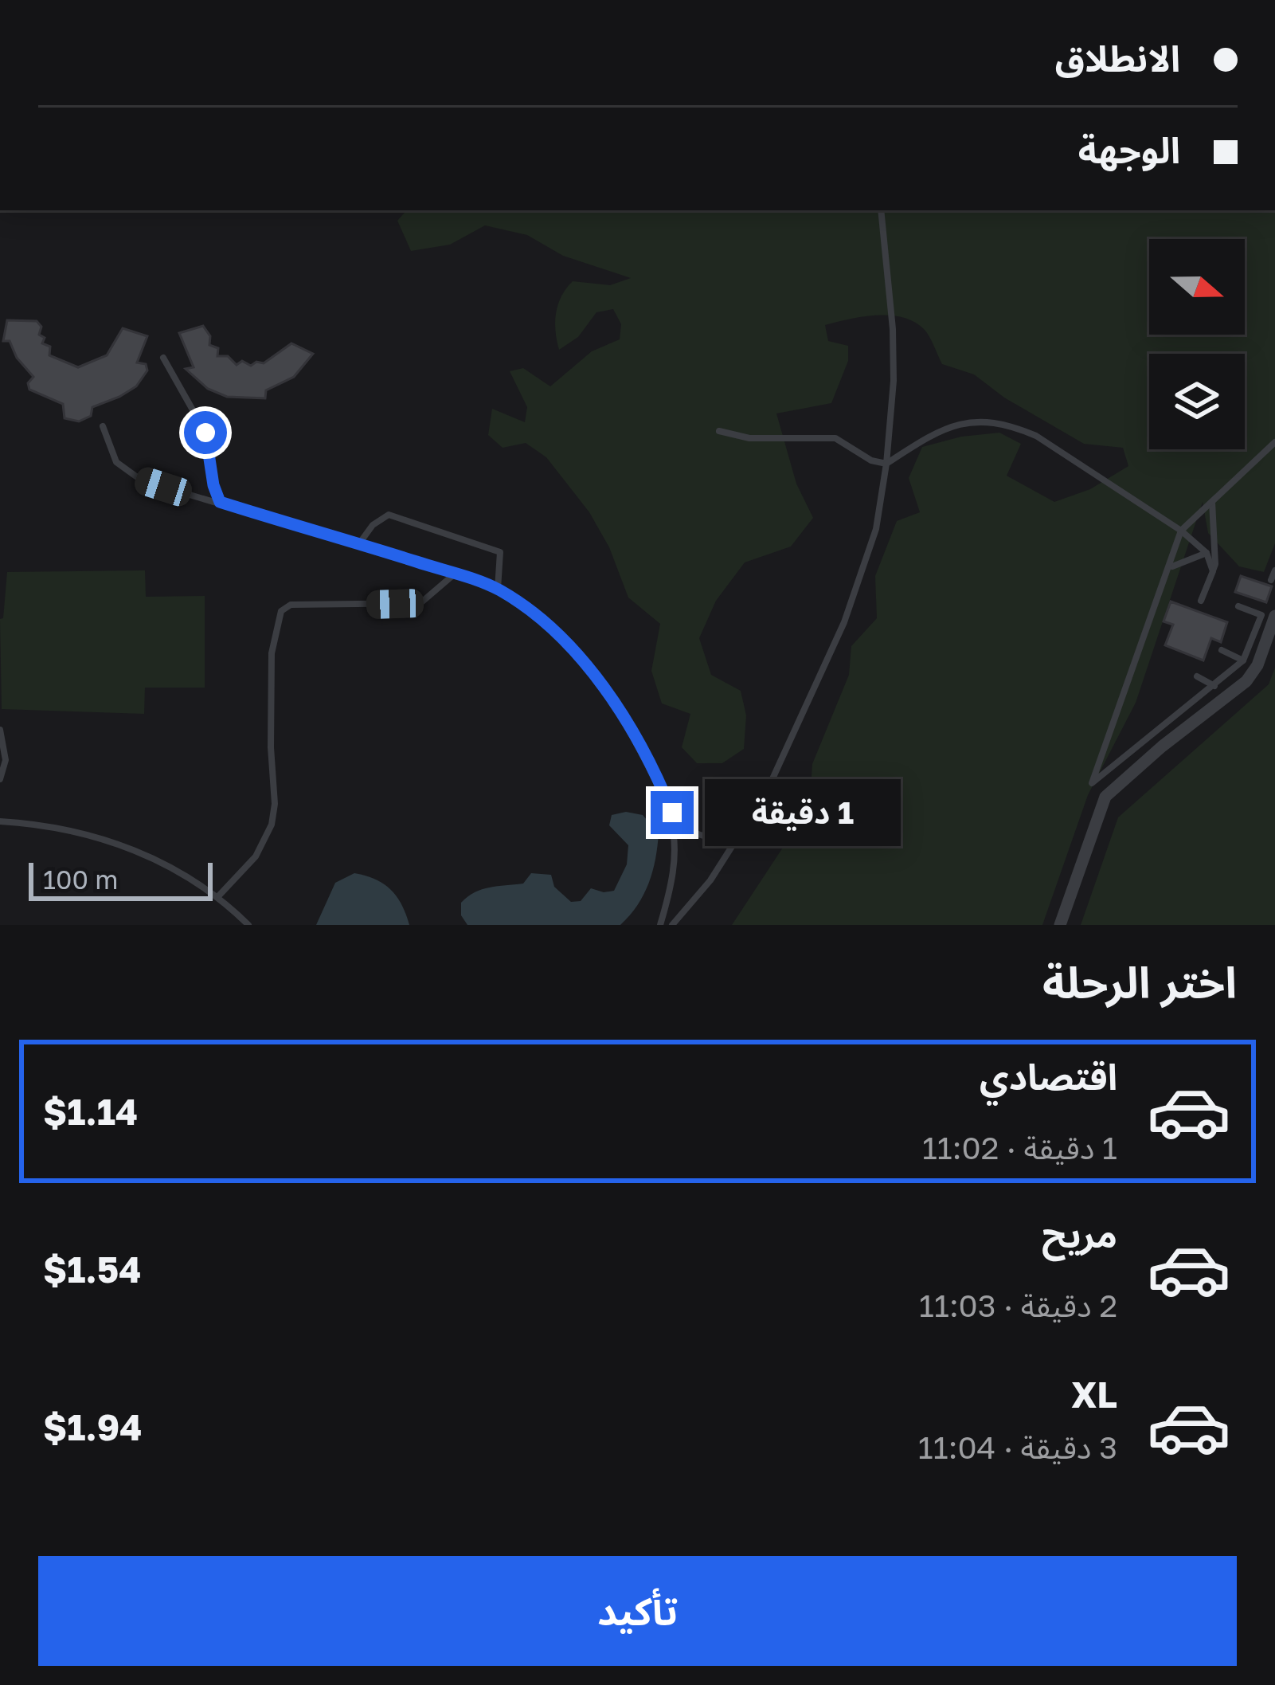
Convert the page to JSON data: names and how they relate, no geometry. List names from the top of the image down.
{
  "scale_bar": "100 m",
  "north": "right",
  "page": {
    "banner": ["الانطلاق", "الوجهة"],
    "bubble": "1 دقيقة",
    "scale": "100 m",
    "heading": "اختر الرحلة",
    "list": [
      {
        "name": "اقتصادي",
        "note": "1 دقيقة · 11:02",
        "value": "$1.14"
      },
      {
        "name": "مريح",
        "note": "2 دقيقة · 11:03",
        "value": "$1.54"
      },
      {
        "name": "XL",
        "note": "3 دقيقة · 11:04",
        "value": "$1.94"
      }
    ],
    "buttons": "تأكيد"
  }
}
